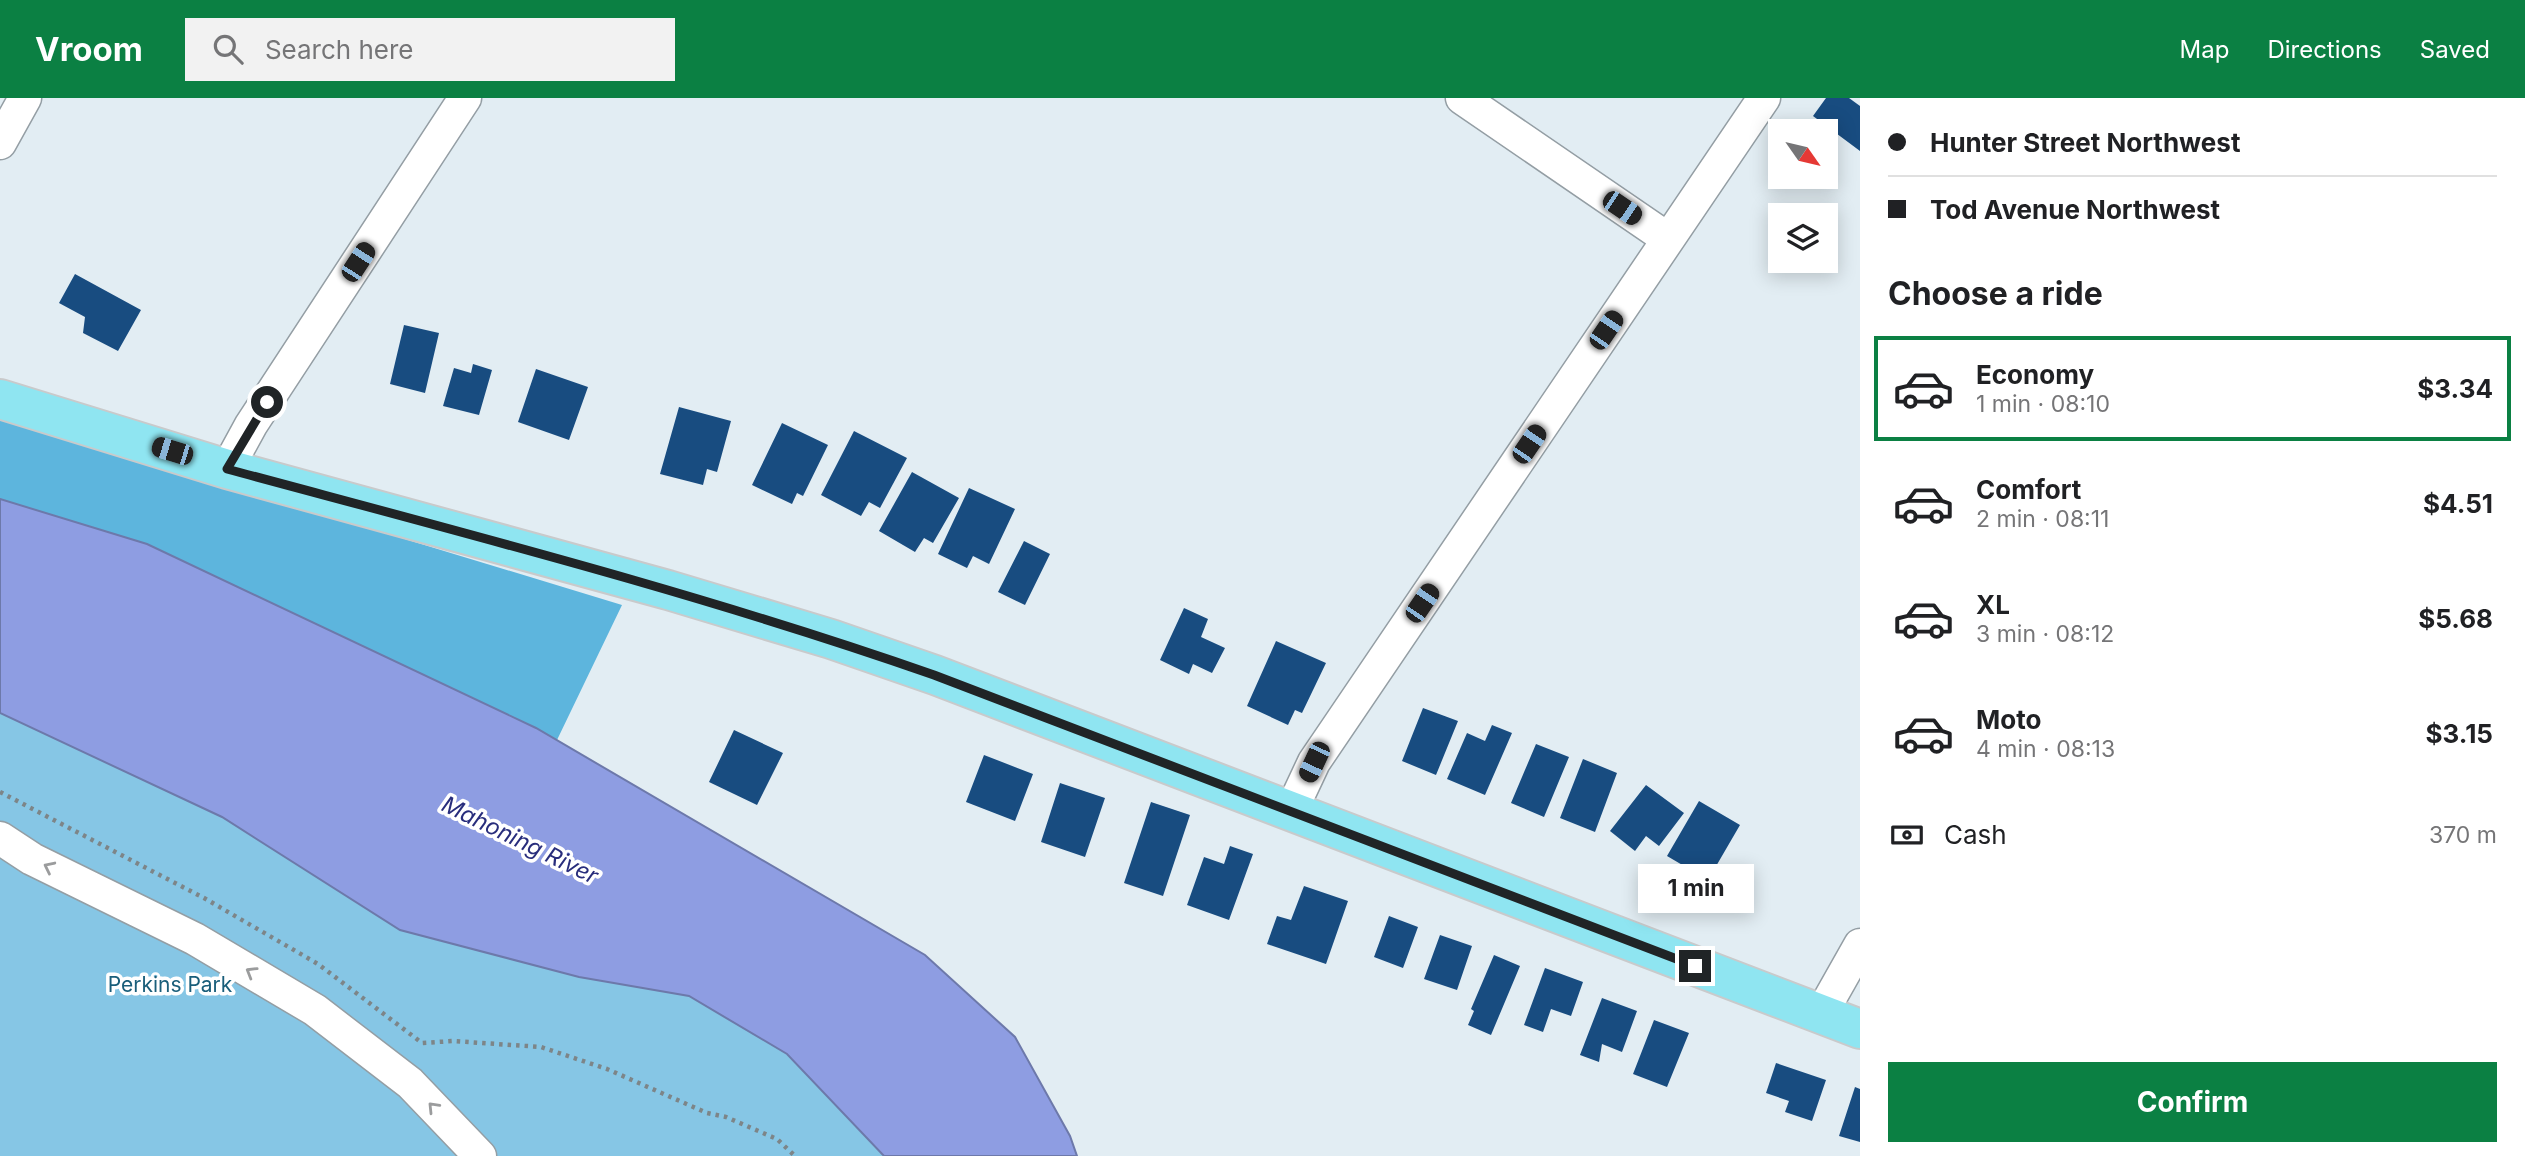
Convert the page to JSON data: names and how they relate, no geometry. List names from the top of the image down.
{
  "water": ["Mahoning River"],
  "parks": ["Perkins Park"],
  "north": "bottom right",
  "page": {
    "header": "Vroom",
    "search": "Search here",
    "nav": ["Map", "Directions", "Saved"],
    "banner": ["Hunter Street Northwest", "Tod Avenue Northwest"],
    "heading": "Choose a ride",
    "list": [
      {
        "name": "Economy",
        "note": "1 min · 08:10",
        "value": "$3.34"
      },
      {
        "name": "Comfort",
        "note": "2 min · 08:11",
        "value": "$4.51"
      },
      {
        "name": "XL",
        "note": "3 min · 08:12",
        "value": "$5.68"
      },
      {
        "name": "Moto",
        "note": "4 min · 08:13",
        "value": "$3.15"
      }
    ],
    "pay": ["Cash", "370 m"],
    "bubble": "1 min",
    "buttons": "Confirm"
  }
}
